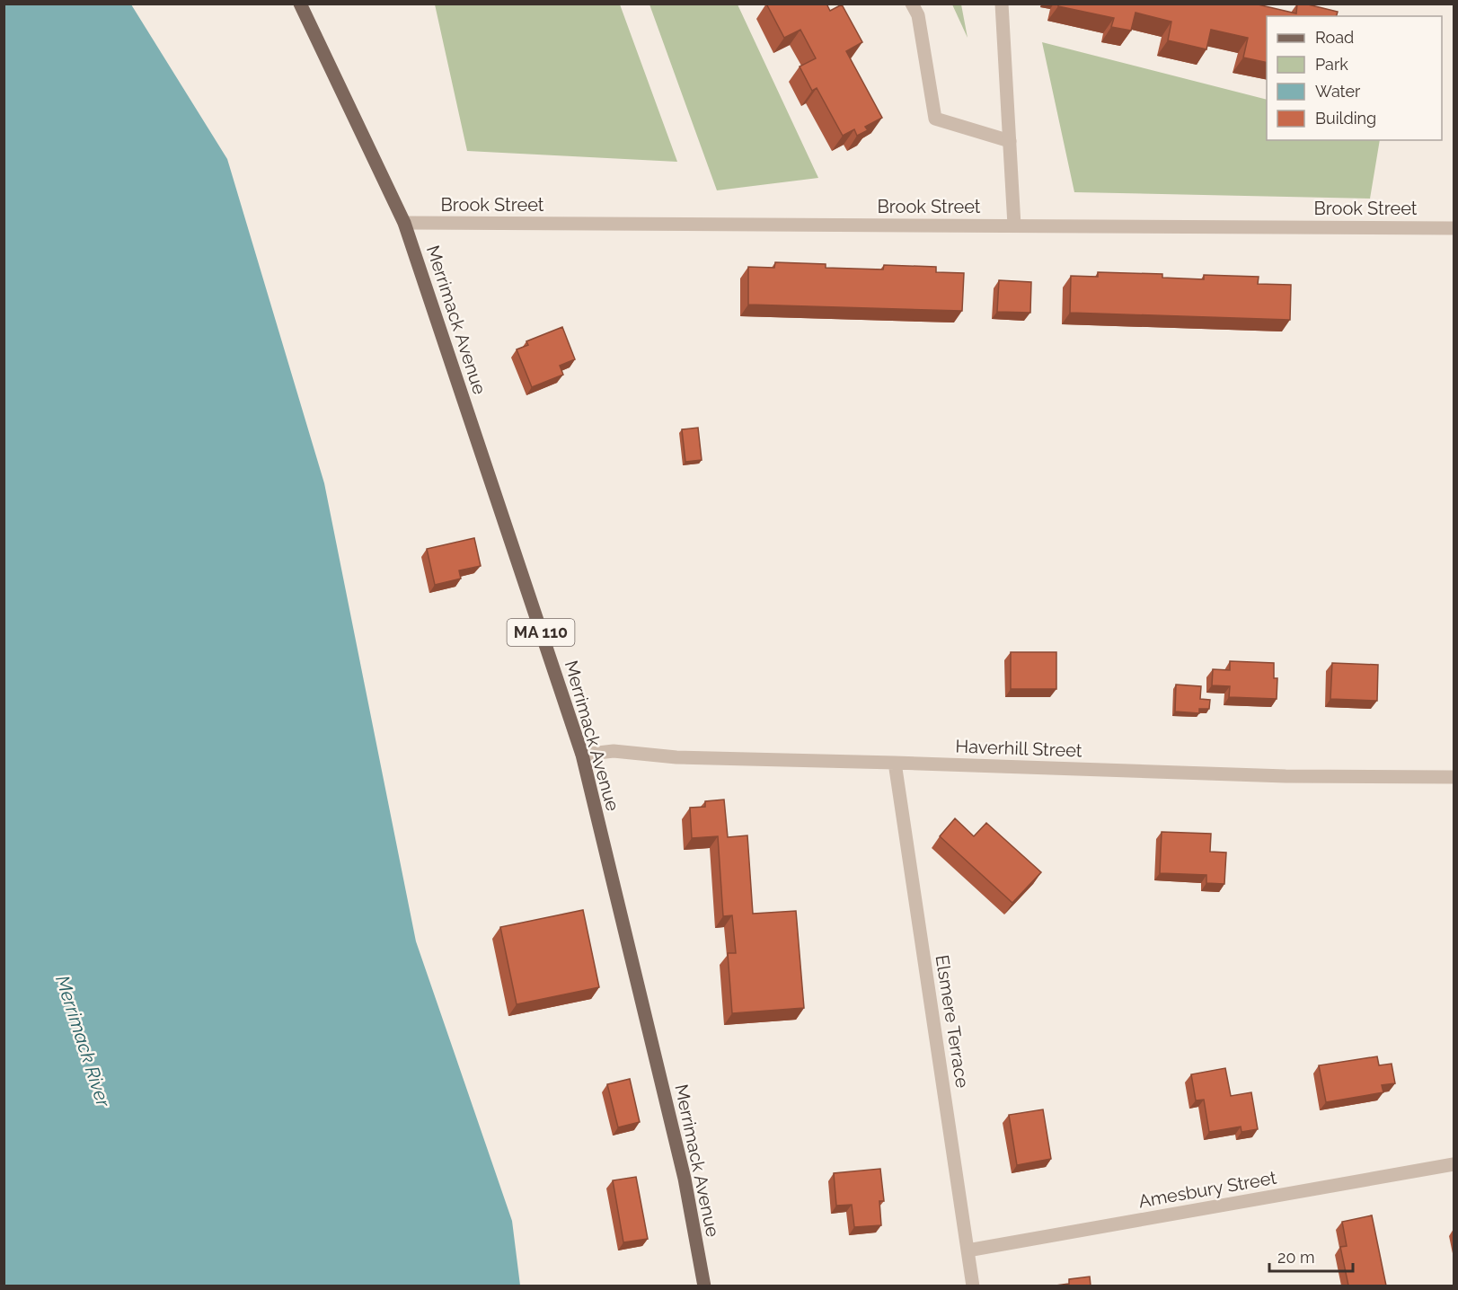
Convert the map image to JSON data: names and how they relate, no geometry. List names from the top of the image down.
{
  "streets": {
    "main road": ["Merrimack Avenue", "MA 110"],
    "street": [
      "Brook Street",
      "Haverhill Street",
      "Elsmere Terrace",
      "Amesbury Street"
    ]
  },
  "crossings": [
    ["Brook Street", "Merrimack Avenue"],
    ["Merrimack Avenue", "Haverhill Street"],
    ["Haverhill Street", "Elsmere Terrace"],
    ["Elsmere Terrace", "Amesbury Street"]
  ],
  "water": ["Merrimack River"],
  "legend": [
    "Road",
    "Park",
    "Water",
    "Building"
  ],
  "scale_bar": "20 m"
}
